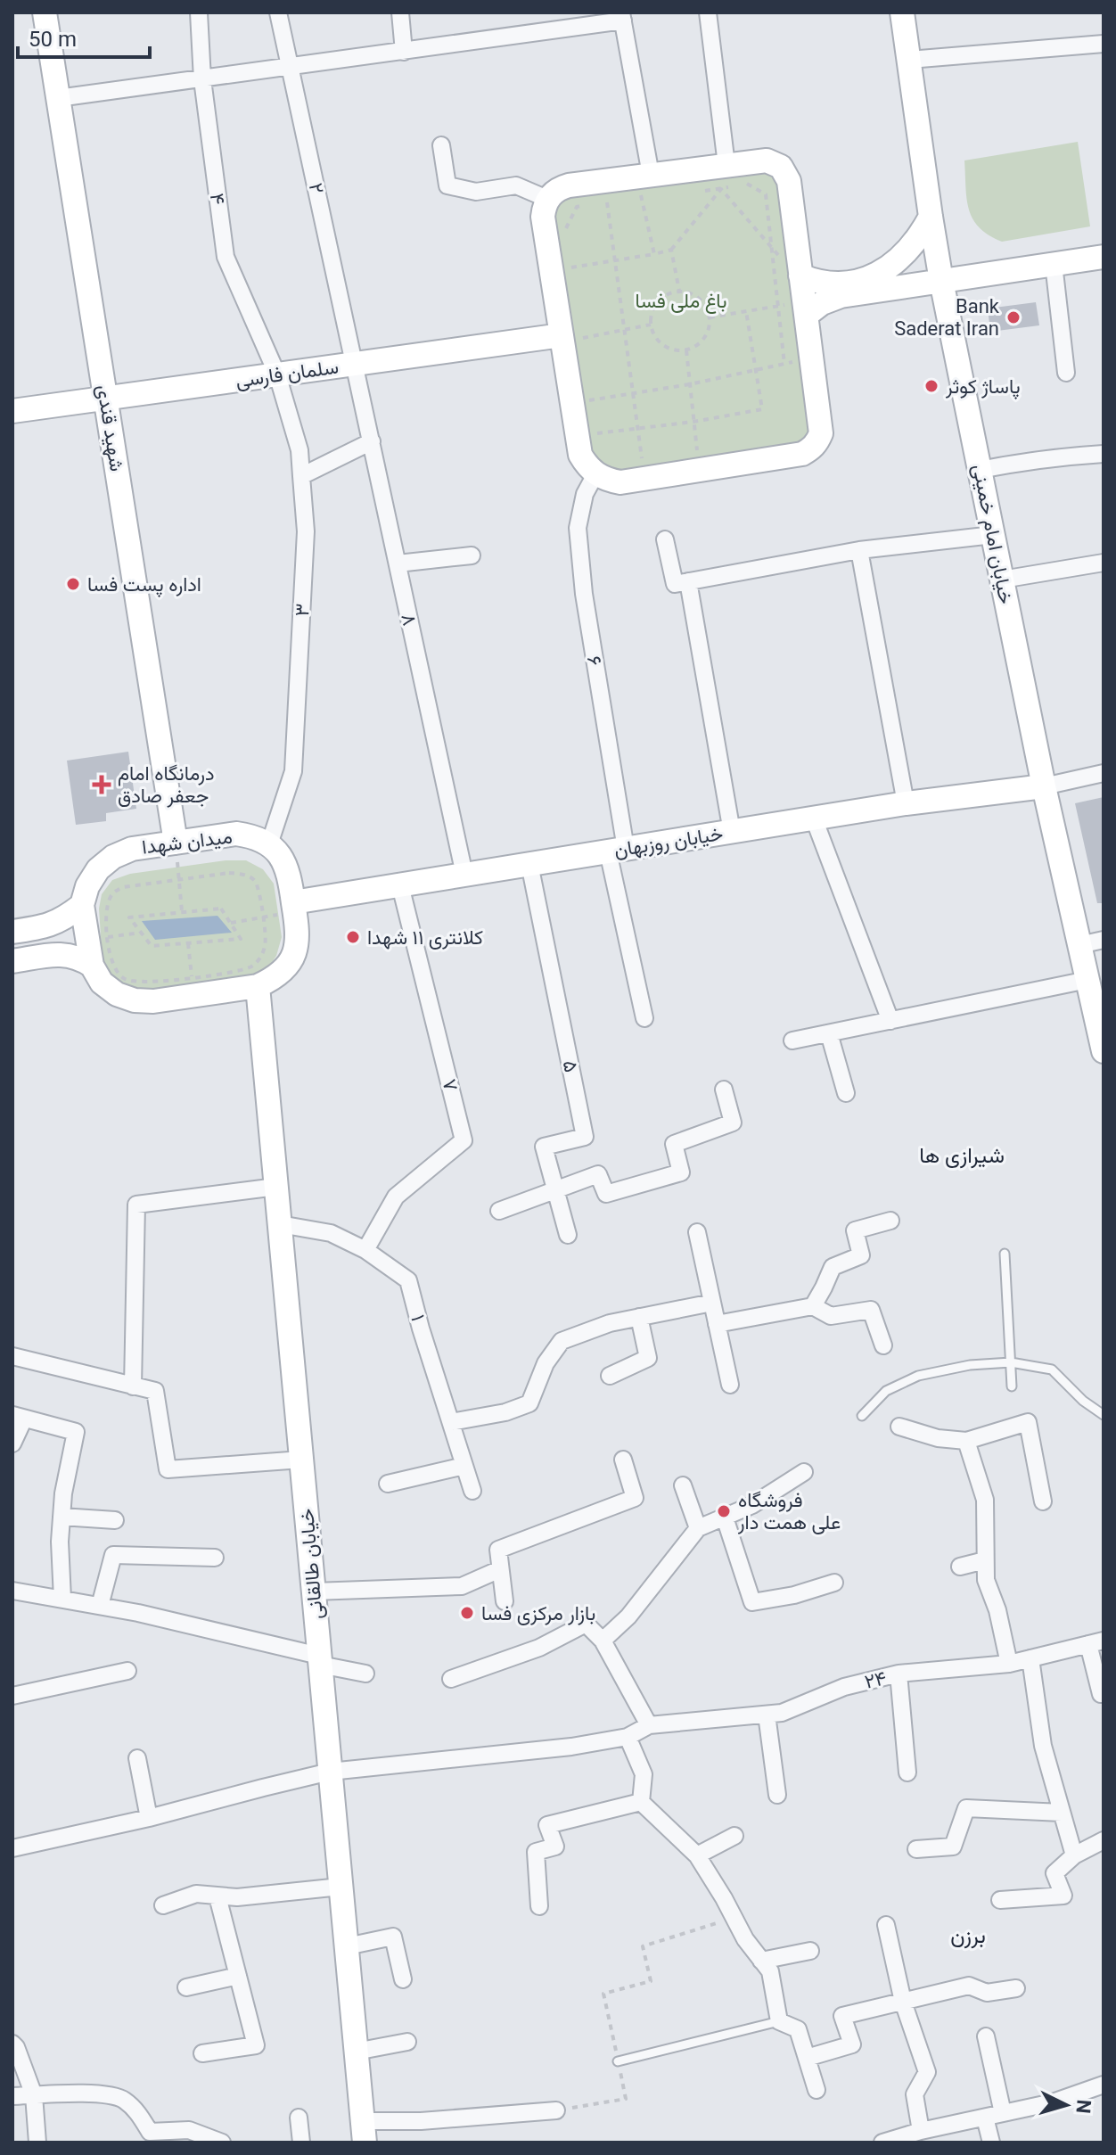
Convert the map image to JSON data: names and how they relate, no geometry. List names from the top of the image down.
{
  "streets": {
    "street": [
      "۲",
      "۴",
      "سلمان فارسی",
      "شهید قندی",
      "خیابان امام خمینی",
      "۳",
      "۸",
      "۶",
      "میدان شهدا",
      "خیابان روزبهان",
      "۵",
      "۷",
      "۱",
      "خیابان طالقانی",
      "۲۴"
    ]
  },
  "crossings": [
    ["۲", "سلمان فارسی"],
    ["۲", "۸"],
    ["۴", "سلمان فارسی"],
    ["۴", "۳"],
    ["سلمان فارسی", "شهید قندی"],
    ["سلمان فارسی", "۳"],
    ["سلمان فارسی", "۸"],
    ["شهید قندی", "میدان شهدا"],
    ["خیابان امام خمینی", "خیابان روزبهان"],
    ["۳", "میدان شهدا"],
    ["۸", "خیابان روزبهان"],
    ["۶", "خیابان روزبهان"],
    ["خیابان روزبهان", "۵"],
    ["خیابان روزبهان", "۷"],
    ["۷", "۱"],
    ["۱", "خیابان طالقانی"]
  ],
  "districts": ["شیرازی ها", "برزن"],
  "parks": ["باغ ملی فسا"],
  "places": {
    "other": [
      "Bank Saderat Iran",
      "پاساژ کوثر",
      "اداره پست فسا",
      "کلانتری ۱۱ شهدا",
      "فروشگاه علی همت دار",
      "بازار مرکزی فسا"
    ],
    "health": ["درمانگاه امام جعفر صادق"]
  },
  "scale_bar": "50 m",
  "north": "right"
}
